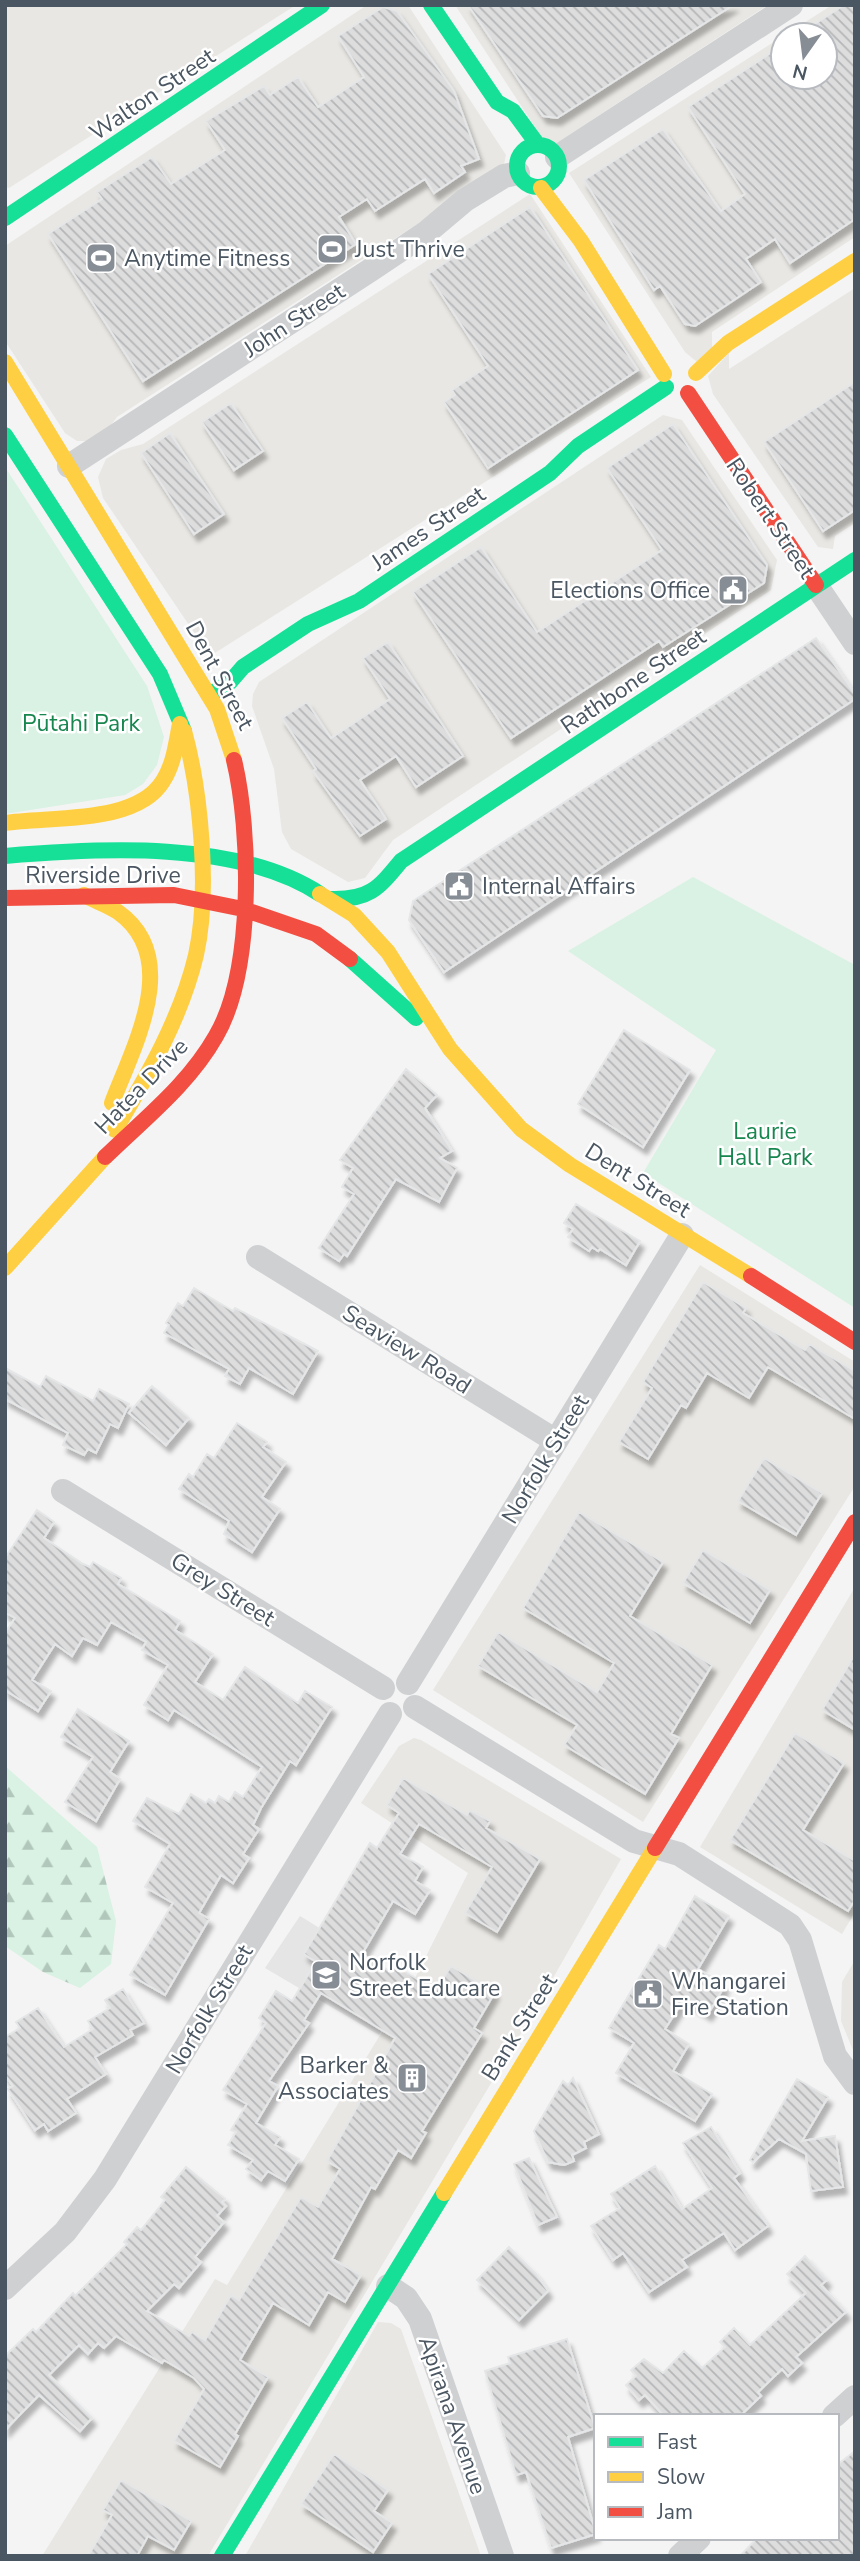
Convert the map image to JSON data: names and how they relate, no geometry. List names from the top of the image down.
{
  "streets": {
    "main road": [
      "Walton Street",
      "Robert Street",
      "James Street",
      "Dent Street",
      "Rathbone Street",
      "Riverside Drive",
      "Hatea Drive",
      "Bank Street"
    ],
    "street": [
      "John Street",
      "Seaview Road",
      "Norfolk Street",
      "Grey Street",
      "Apirana Avenue"
    ]
  },
  "crossings": [
    ["John Street", "Dent Street"],
    ["Robert Street", "Rathbone Street"],
    ["James Street", "Dent Street"],
    ["Dent Street", "Rathbone Street"],
    ["Dent Street", "Riverside Drive"],
    ["Dent Street", "Hatea Drive"],
    ["Dent Street", "Norfolk Street"],
    ["Riverside Drive", "Hatea Drive"],
    ["Seaview Road", "Norfolk Street"],
    ["Norfolk Street", "Grey Street"],
    ["Bank Street", "Apirana Avenue"]
  ],
  "parks": ["Pūtahi Park", "Laurie Hall Park"],
  "places": {
    "sports": ["Just Thrive", "Anytime Fitness"],
    "public building": ["Elections Office", "Internal Affairs", "Whangarei Fire Station"],
    "school or university": ["Norfolk Street Educare"],
    "building": ["Barker & Associates"]
  },
  "legend": ["Fast", "Slow", "Jam"],
  "north": "bottom"
}
